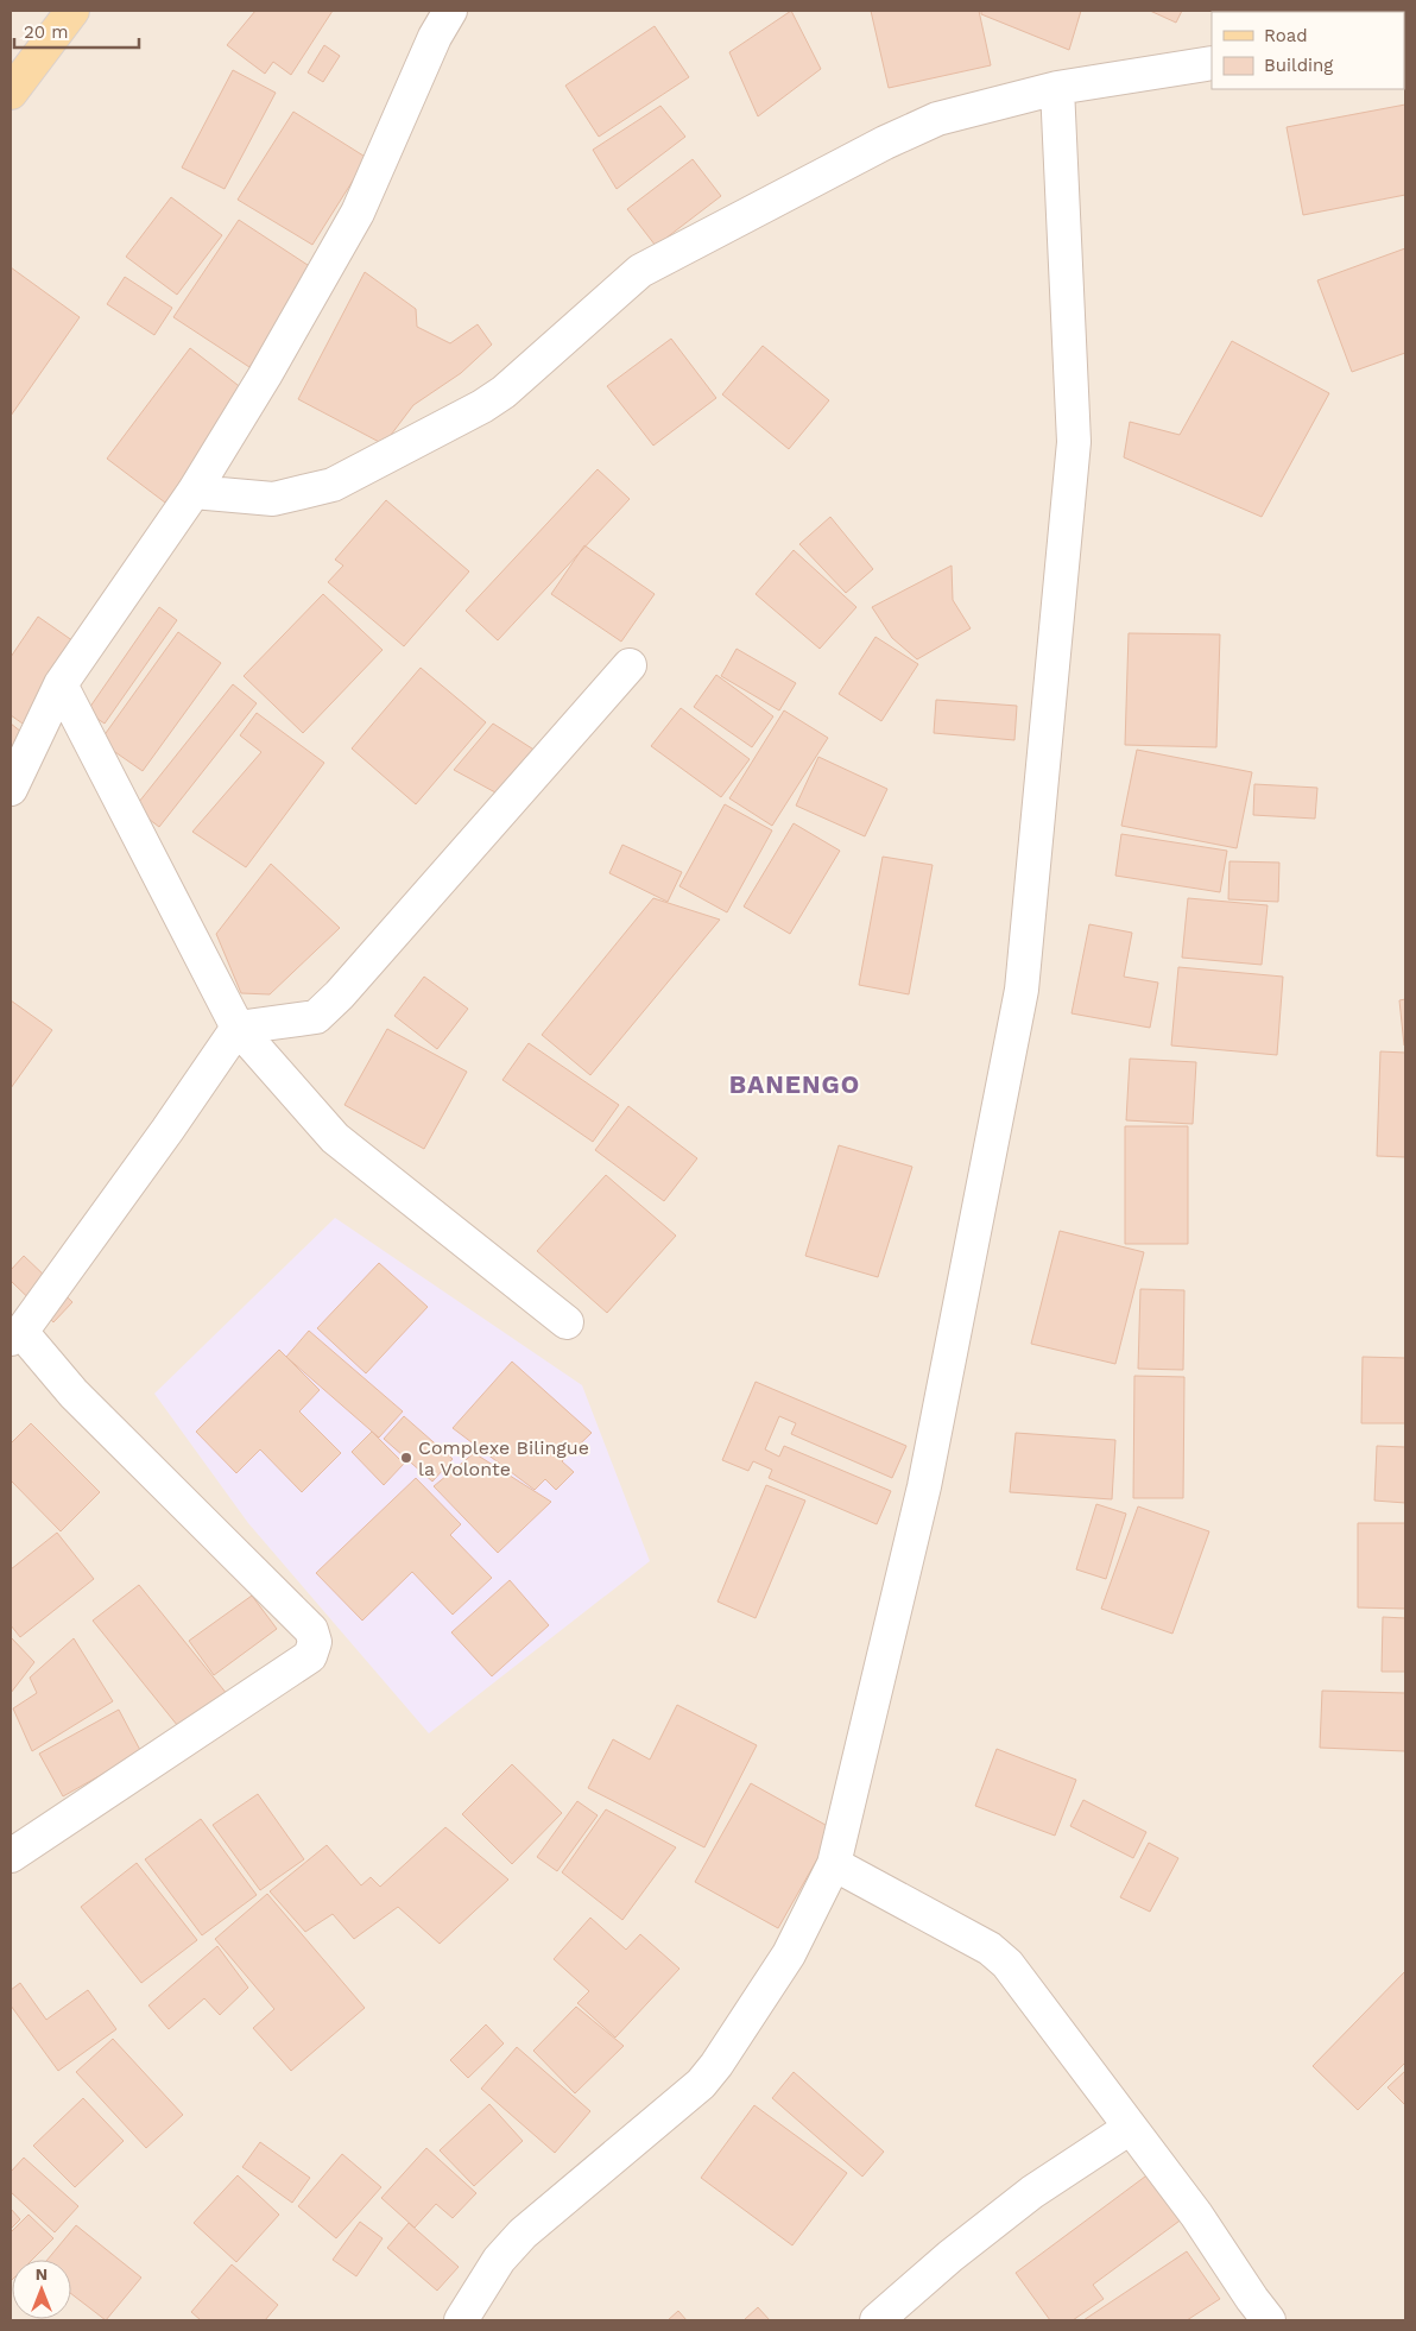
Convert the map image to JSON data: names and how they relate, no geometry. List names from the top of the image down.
{
  "districts": ["BANENGO"],
  "places": ["Complexe Bilingue la Volonte"],
  "legend": ["Road", "Building"],
  "scale_bar": "20 m",
  "north": "top"
}
